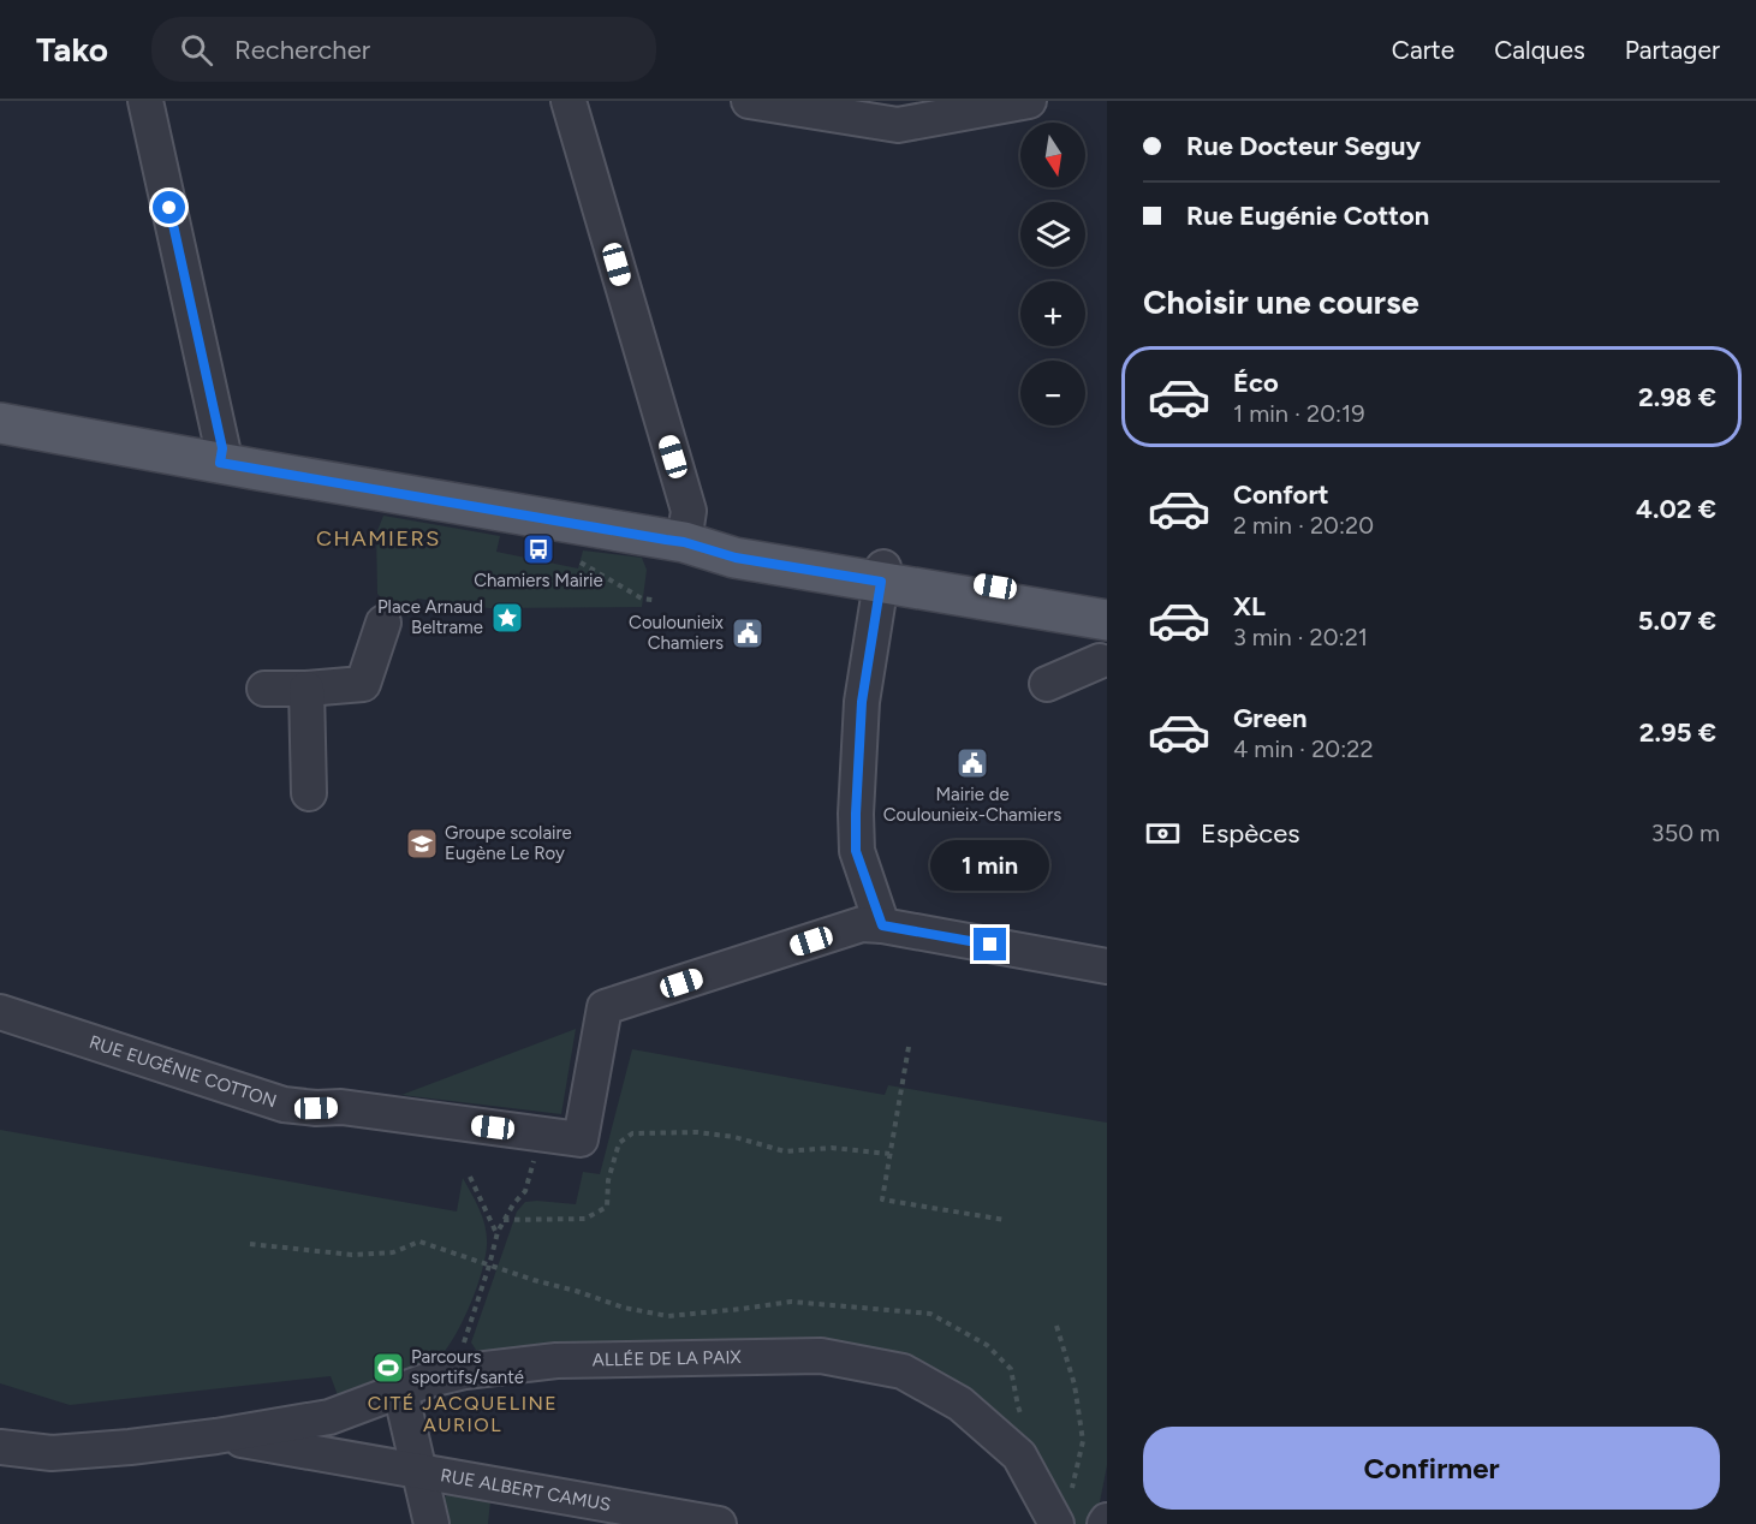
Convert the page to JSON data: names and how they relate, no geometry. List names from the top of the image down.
{
  "streets": {
    "street": ["RUE EUGÉNIE COTTON", "ALLÉE DE LA PAIX", "RUE ALBERT CAMUS"]
  },
  "crossings": [
    ["ALLÉE DE LA PAIX", "RUE ALBERT CAMUS"]
  ],
  "districts": ["CHAMIERS", "CITÉ JACQUELINE AURIOL"],
  "places": {
    "bus stop": ["Chamiers Mairie"],
    "place": ["Place Arnaud Beltrame"],
    "public building": ["Coulounieix Chamiers", "Mairie de Coulounieix-Chamiers"],
    "school or university": ["Groupe scolaire Eugène Le Roy"],
    "sports": ["Parcours sportifs/santé"]
  },
  "north": "bottom",
  "page": {
    "header": "Tako",
    "search": "Rechercher",
    "nav": ["Carte", "Calques", "Partager"],
    "banner": ["Rue Docteur Seguy", "Rue Eugénie Cotton"],
    "map_buttons": ["+", "−"],
    "heading": "Choisir une course",
    "list": [
      {
        "name": "Éco",
        "note": "1 min · 20:19",
        "value": "2.98 €"
      },
      {
        "name": "Confort",
        "note": "2 min · 20:20",
        "value": "4.02 €"
      },
      {
        "name": "XL",
        "note": "3 min · 20:21",
        "value": "5.07 €"
      },
      {
        "name": "Green",
        "note": "4 min · 20:22",
        "value": "2.95 €"
      }
    ],
    "pay": ["Espèces", "350 m"],
    "bubble": "1 min",
    "buttons": "Confirmer"
  }
}
